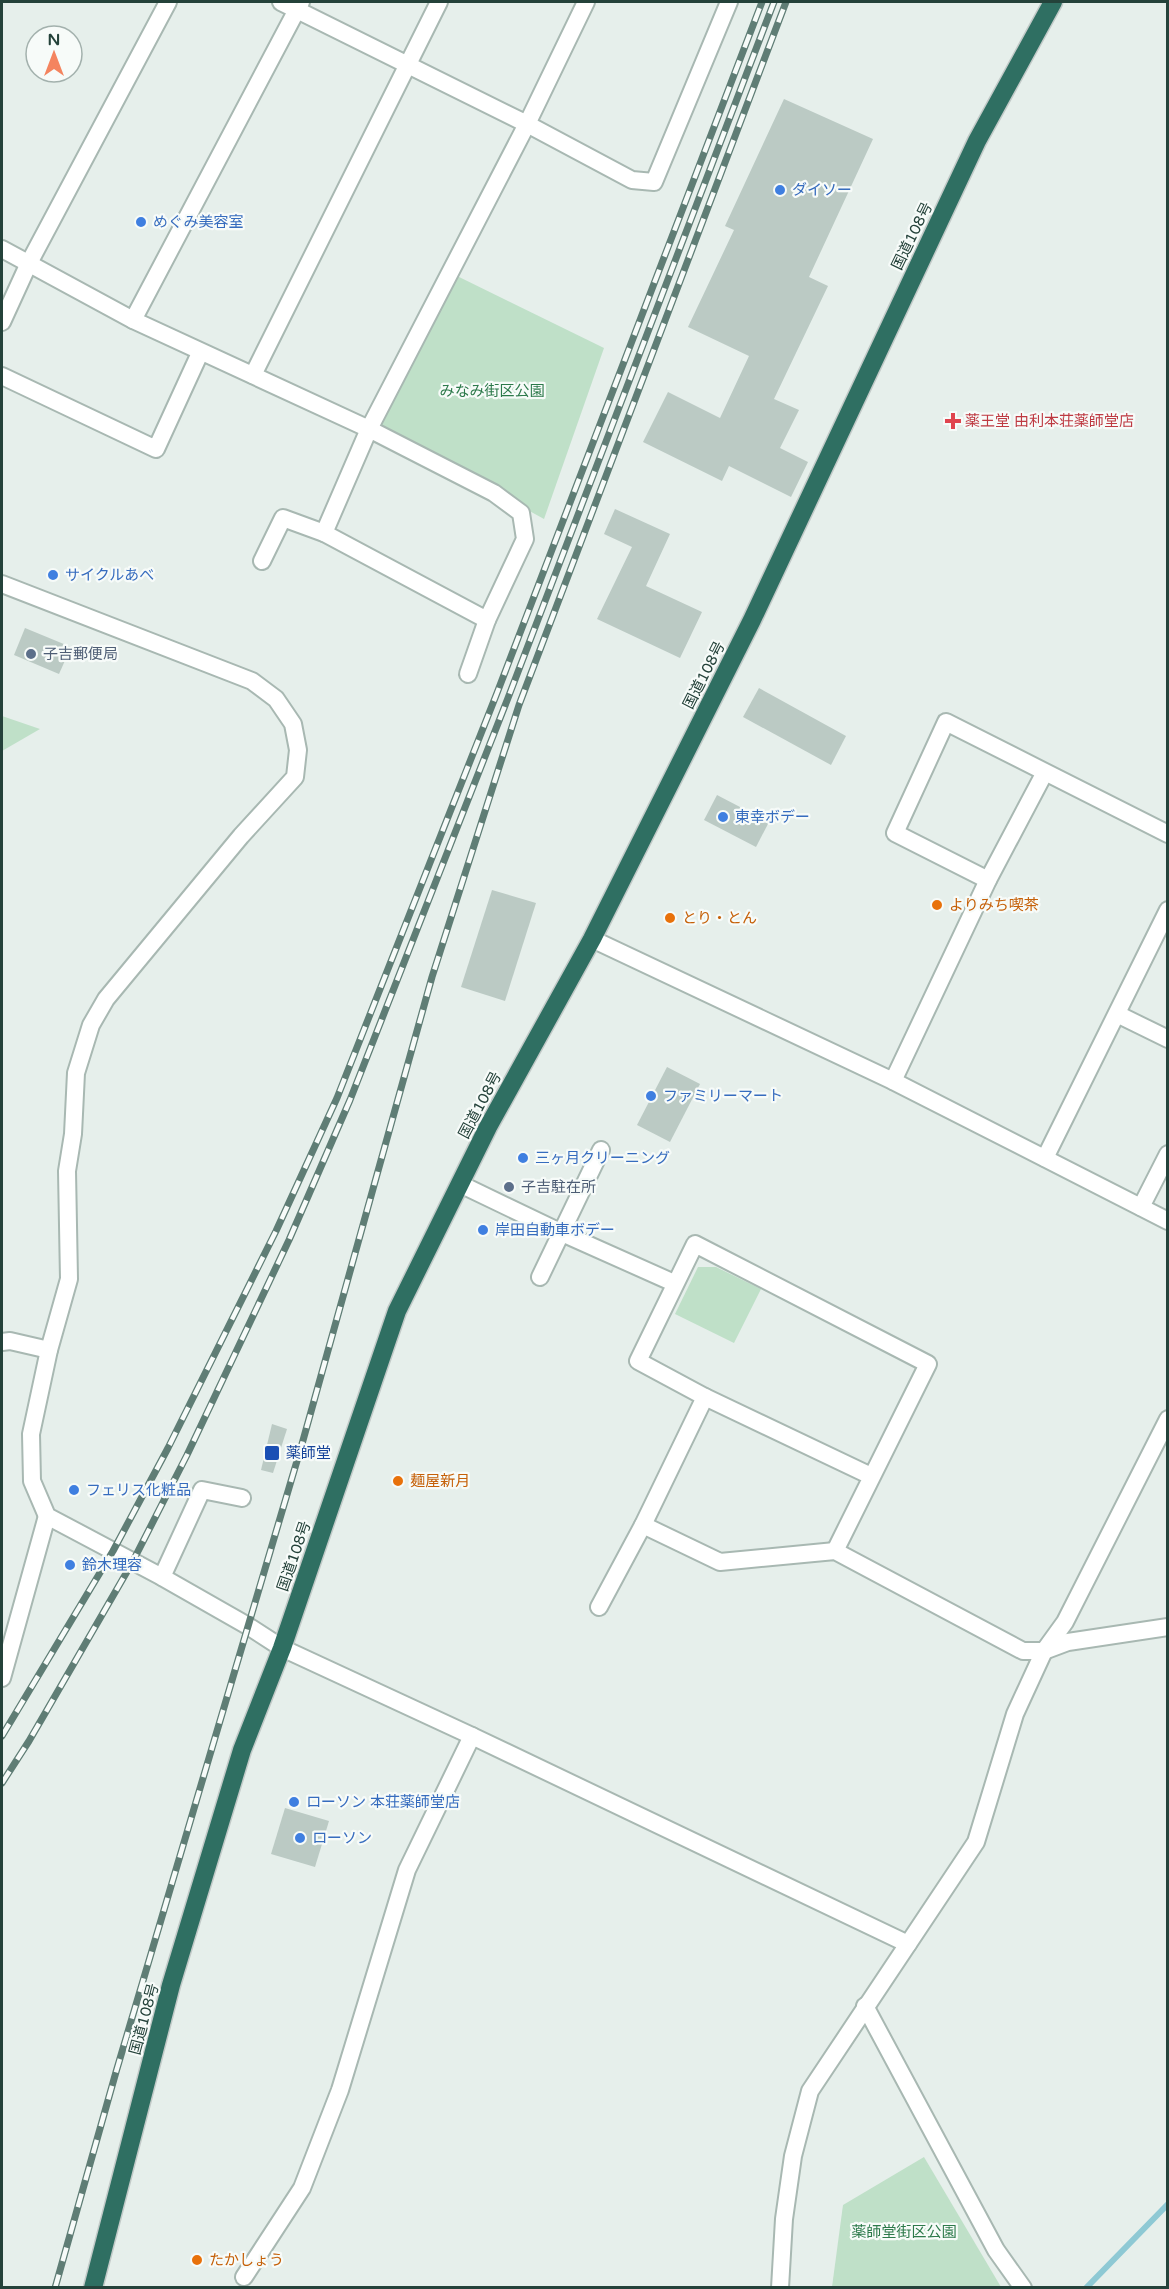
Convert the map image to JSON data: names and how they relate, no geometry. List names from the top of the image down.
{
  "streets": {
    "highway": ["国道108号"]
  },
  "parks": ["みなみ街区公園", "薬師堂街区公園"],
  "places": {
    "other": [
      "ダイソー",
      "めぐみ美容室",
      "サイクルあべ",
      "子吉郵便局",
      "東幸ボデー",
      "よりみち喫茶",
      "とり・とん",
      "ファミリーマート",
      "三ヶ月クリーニング",
      "子吉駐在所",
      "岸田自動車ボデー",
      "麺屋新月",
      "フェリス化粧品",
      "鈴木理容",
      "ローソン 本荘薬師堂店",
      "ローソン",
      "たかしょう"
    ],
    "health": ["薬王堂 由利本荘薬師堂店"],
    "transit": ["薬師堂"]
  },
  "north": "top"
}
